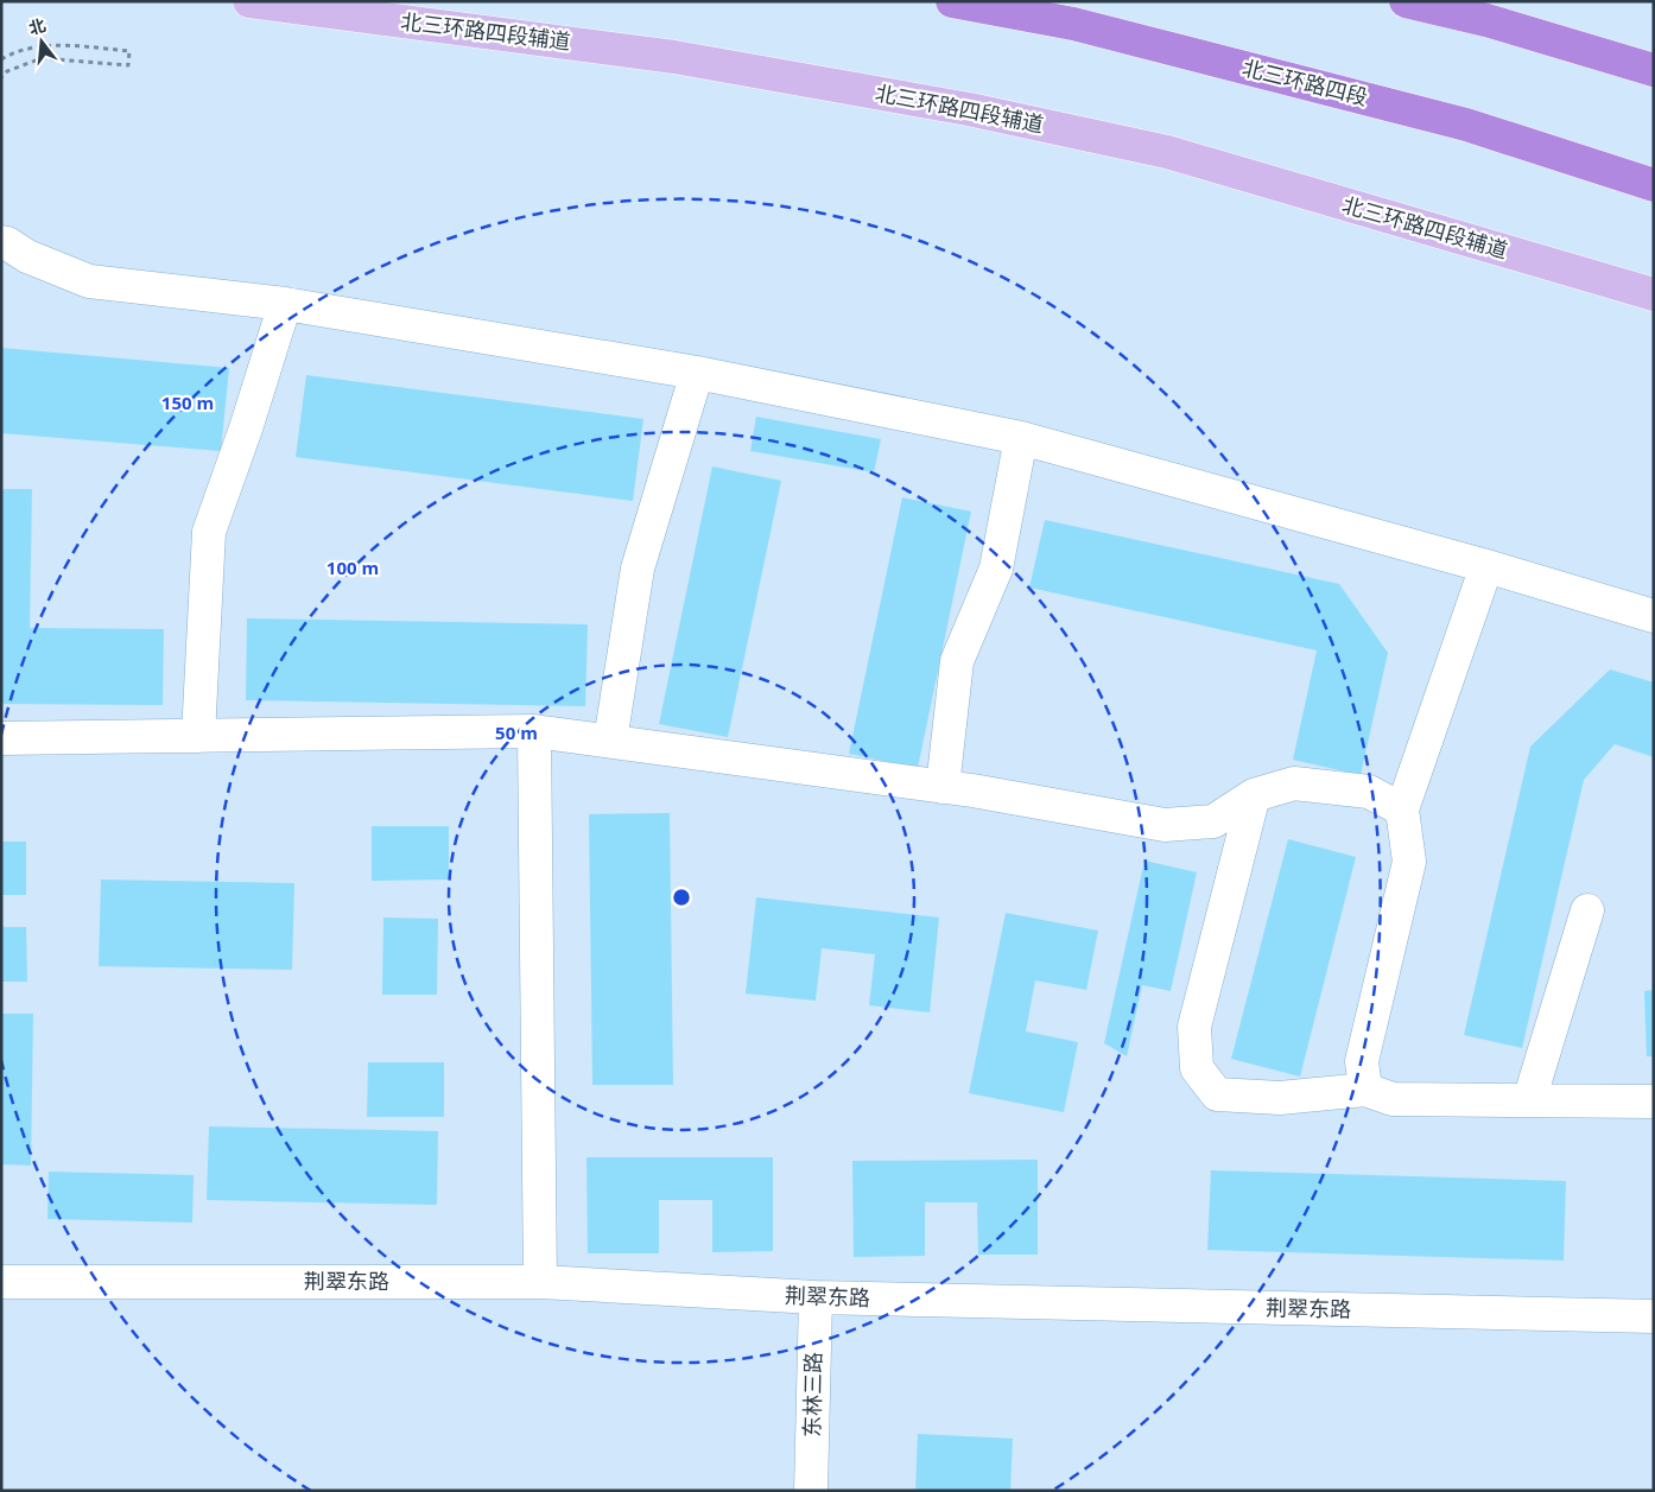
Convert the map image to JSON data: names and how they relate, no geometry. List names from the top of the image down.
{
  "streets": {
    "highway": ["北三环路四段"],
    "main road": ["北三环路四段辅道"],
    "street": ["荆翠东路", "东林三路"]
  },
  "crossings": [
    ["荆翠东路", "东林三路"]
  ],
  "north": "top",
  "rings": ["150 m", "100 m", "50 m"]
}
